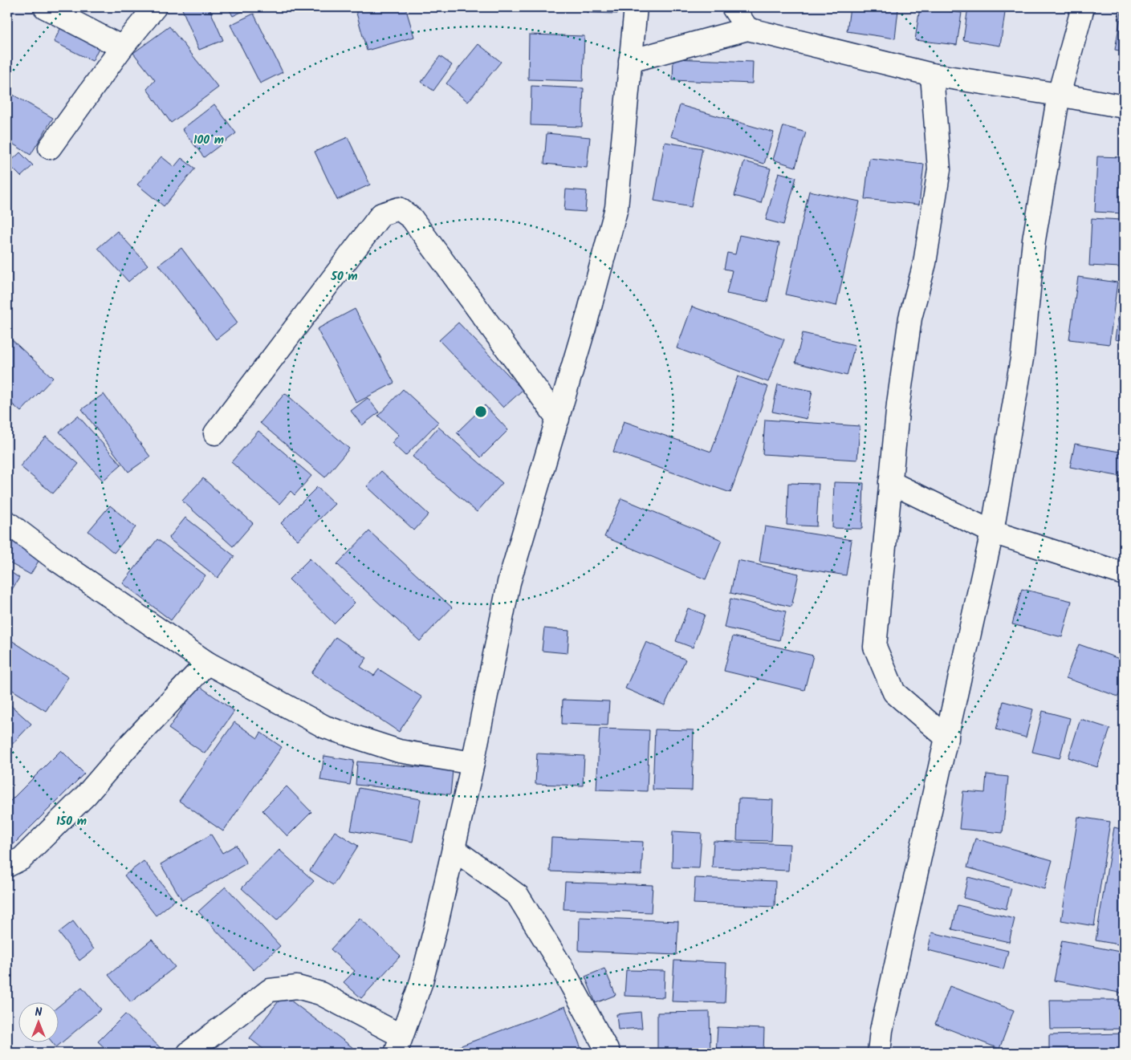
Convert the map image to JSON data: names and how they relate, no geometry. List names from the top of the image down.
{
  "north": "top",
  "rings": ["100 m", "50 m", "150 m"]
}
